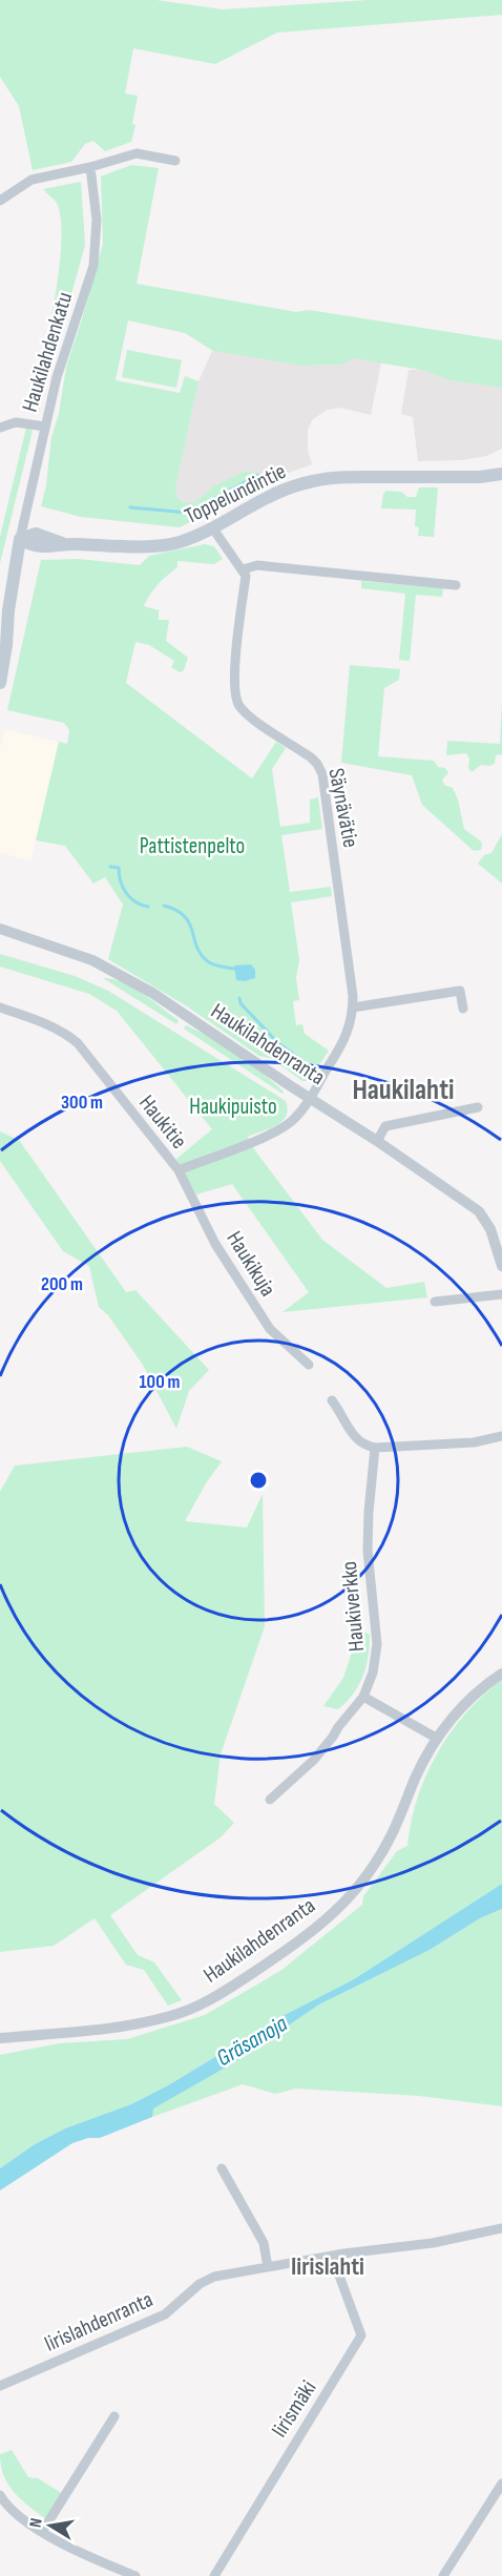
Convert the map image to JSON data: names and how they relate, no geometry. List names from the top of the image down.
{
  "streets": {
    "main road": ["Haukilahdenkatu", "Toppelundintie"],
    "street": [
      "Säynävätie",
      "Haukilahdenranta",
      "Haukitie",
      "Haukikuja",
      "Haukiverkko",
      "Iirislahdenranta",
      "Iirismäki"
    ]
  },
  "crossings": [
    ["Haukilahdenkatu", "Toppelundintie"],
    ["Säynävätie", "Haukilahdenranta"],
    ["Säynävätie", "Haukitie"],
    ["Haukilahdenranta", "Haukitie"],
    ["Haukitie", "Haukikuja"],
    ["Iirislahdenranta", "Iirismäki"]
  ],
  "districts": ["Haukilahti", "Iirislahti"],
  "water": ["Gräsanoja"],
  "parks": ["Pattistenpelto", "Haukipuisto"],
  "north": "left",
  "rings": ["300 m", "200 m", "100 m"]
}
